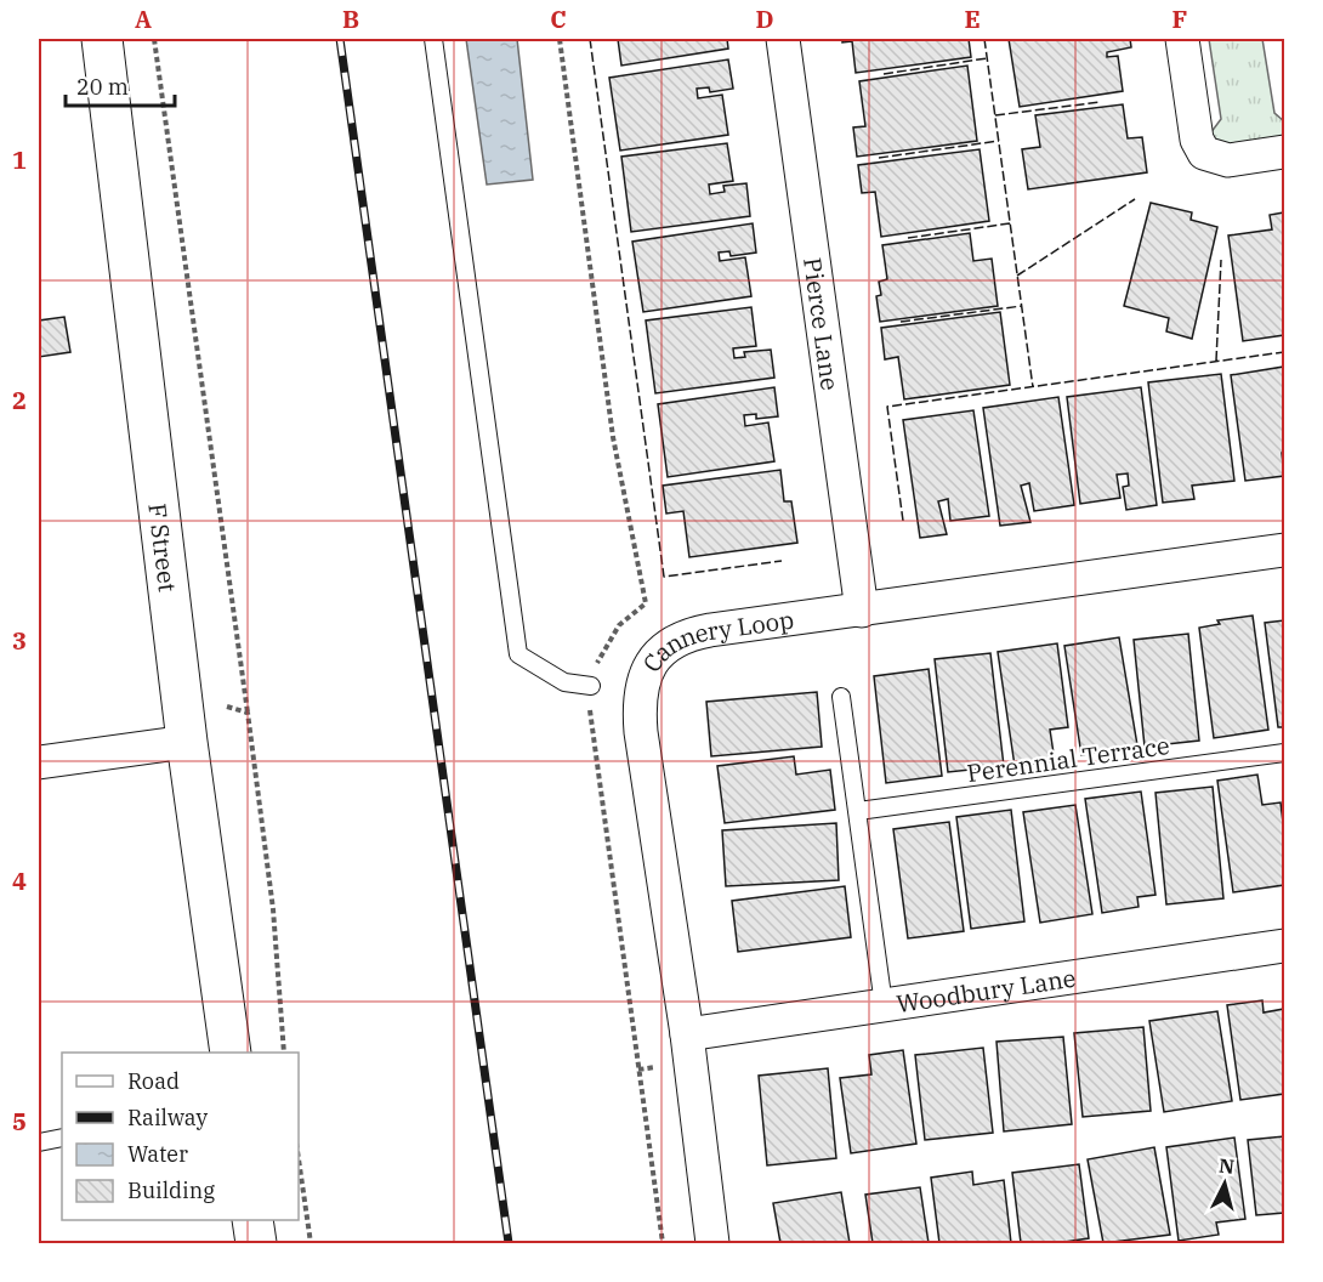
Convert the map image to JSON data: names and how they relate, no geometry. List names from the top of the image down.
{
  "streets": {
    "street": [
      "Pierce Lane",
      "F Street",
      "Cannery Loop",
      "Woodbury Lane"
    ],
    "lane": ["Perennial Terrace"]
  },
  "crossings": [
    ["Pierce Lane", "Cannery Loop"],
    ["Cannery Loop", "Woodbury Lane"]
  ],
  "legend": [
    "Road",
    "Railway",
    "Water",
    "Building"
  ],
  "scale_bar": "20 m",
  "north": "top",
  "grid": {
    "columns": [
      "A",
      "B",
      "C",
      "D",
      "E",
      "F"
    ],
    "rows": [
      "1",
      "2",
      "3",
      "4",
      "5"
    ]
  }
}
